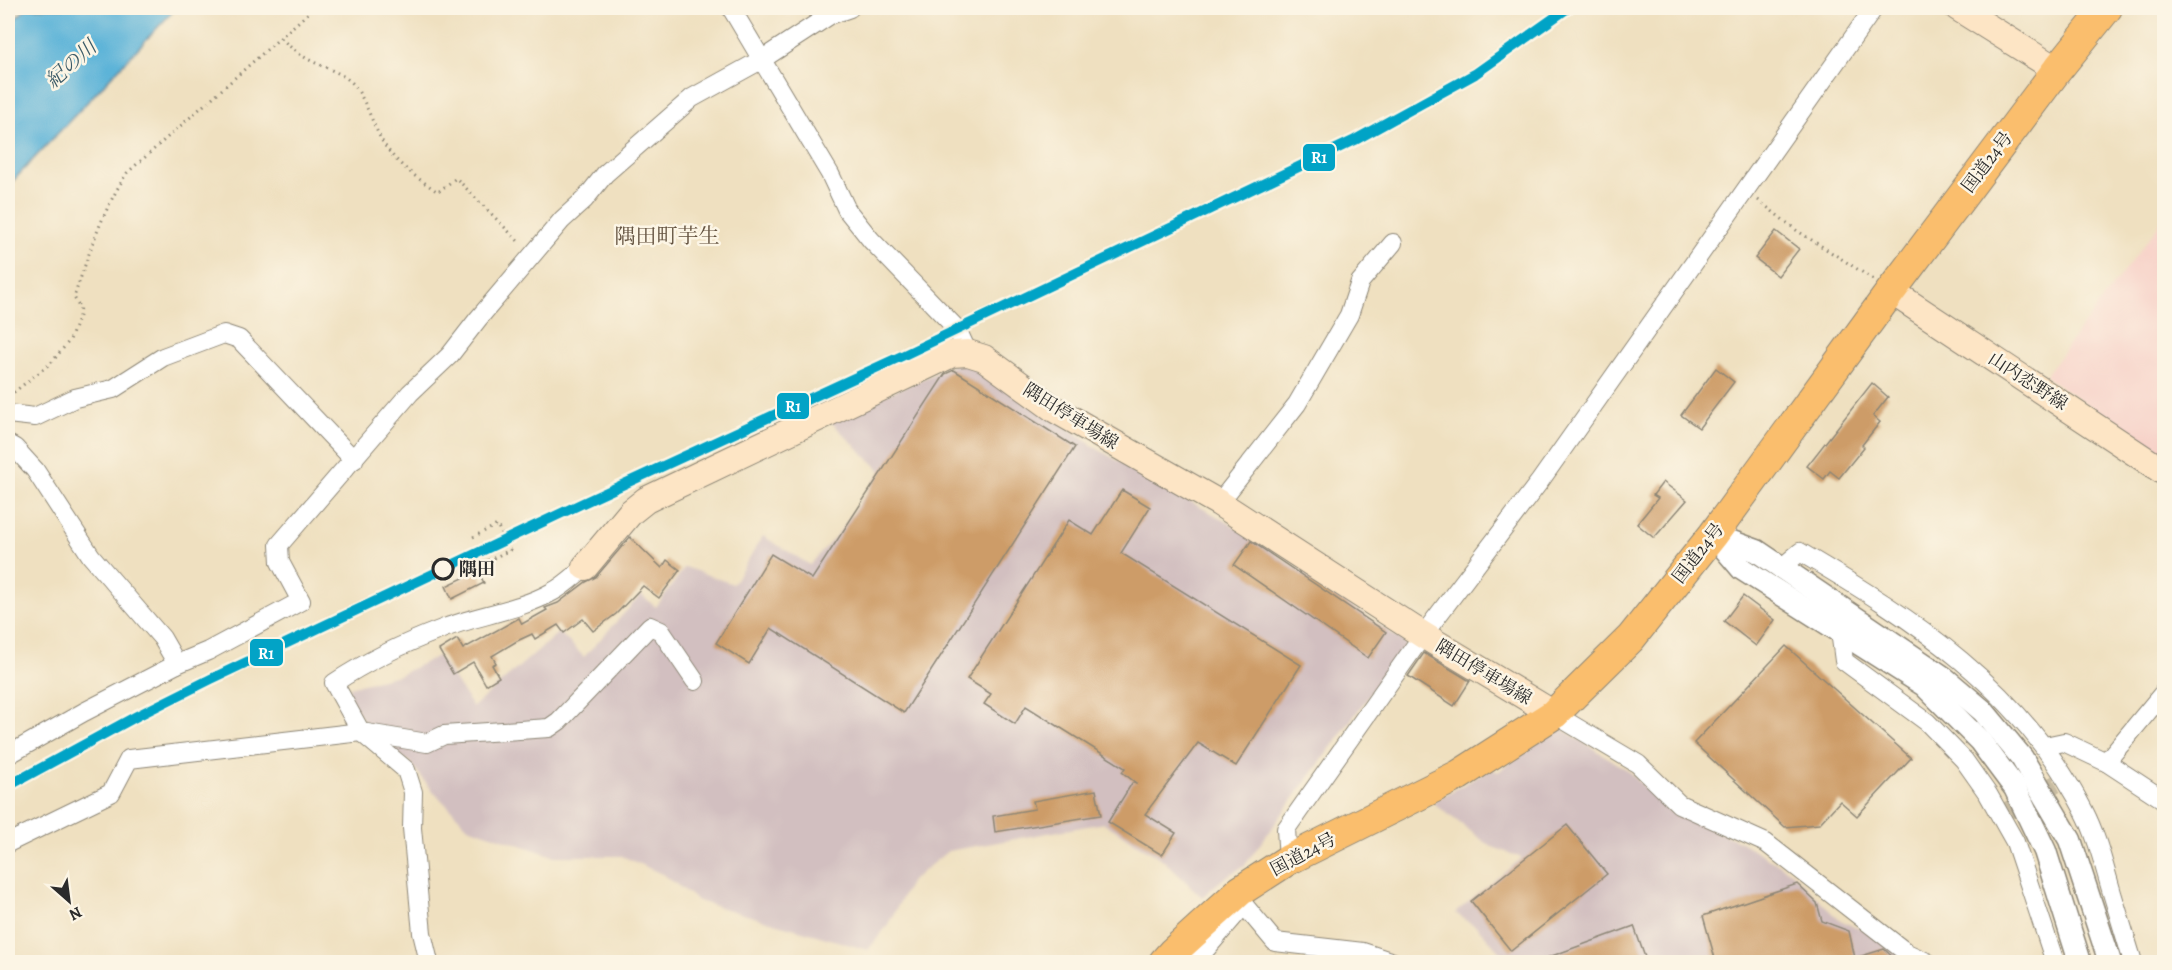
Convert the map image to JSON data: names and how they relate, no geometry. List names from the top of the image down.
{
  "streets": {
    "highway": ["国道24号"],
    "main road": ["山内恋野線", "隅田停車場線"]
  },
  "crossings": [
    ["国道24号", "山内恋野線"],
    ["国道24号", "隅田停車場線"]
  ],
  "districts": ["隅田町芋生"],
  "water": ["紀の川"],
  "places": ["隅田"],
  "lines": ["transit line R1"],
  "north": "bottom right"
}
